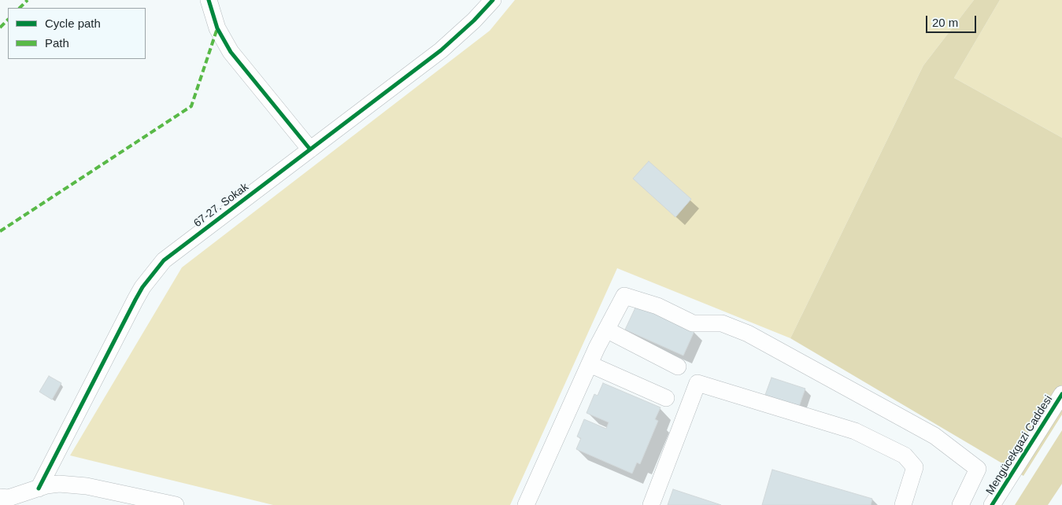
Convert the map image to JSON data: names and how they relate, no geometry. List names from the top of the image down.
{
  "streets": {
    "street": ["67-27. Sokak", "Mengücekgazi Caddesi"]
  },
  "legend": ["Cycle path", "Path"],
  "scale_bar": "20 m"
}
